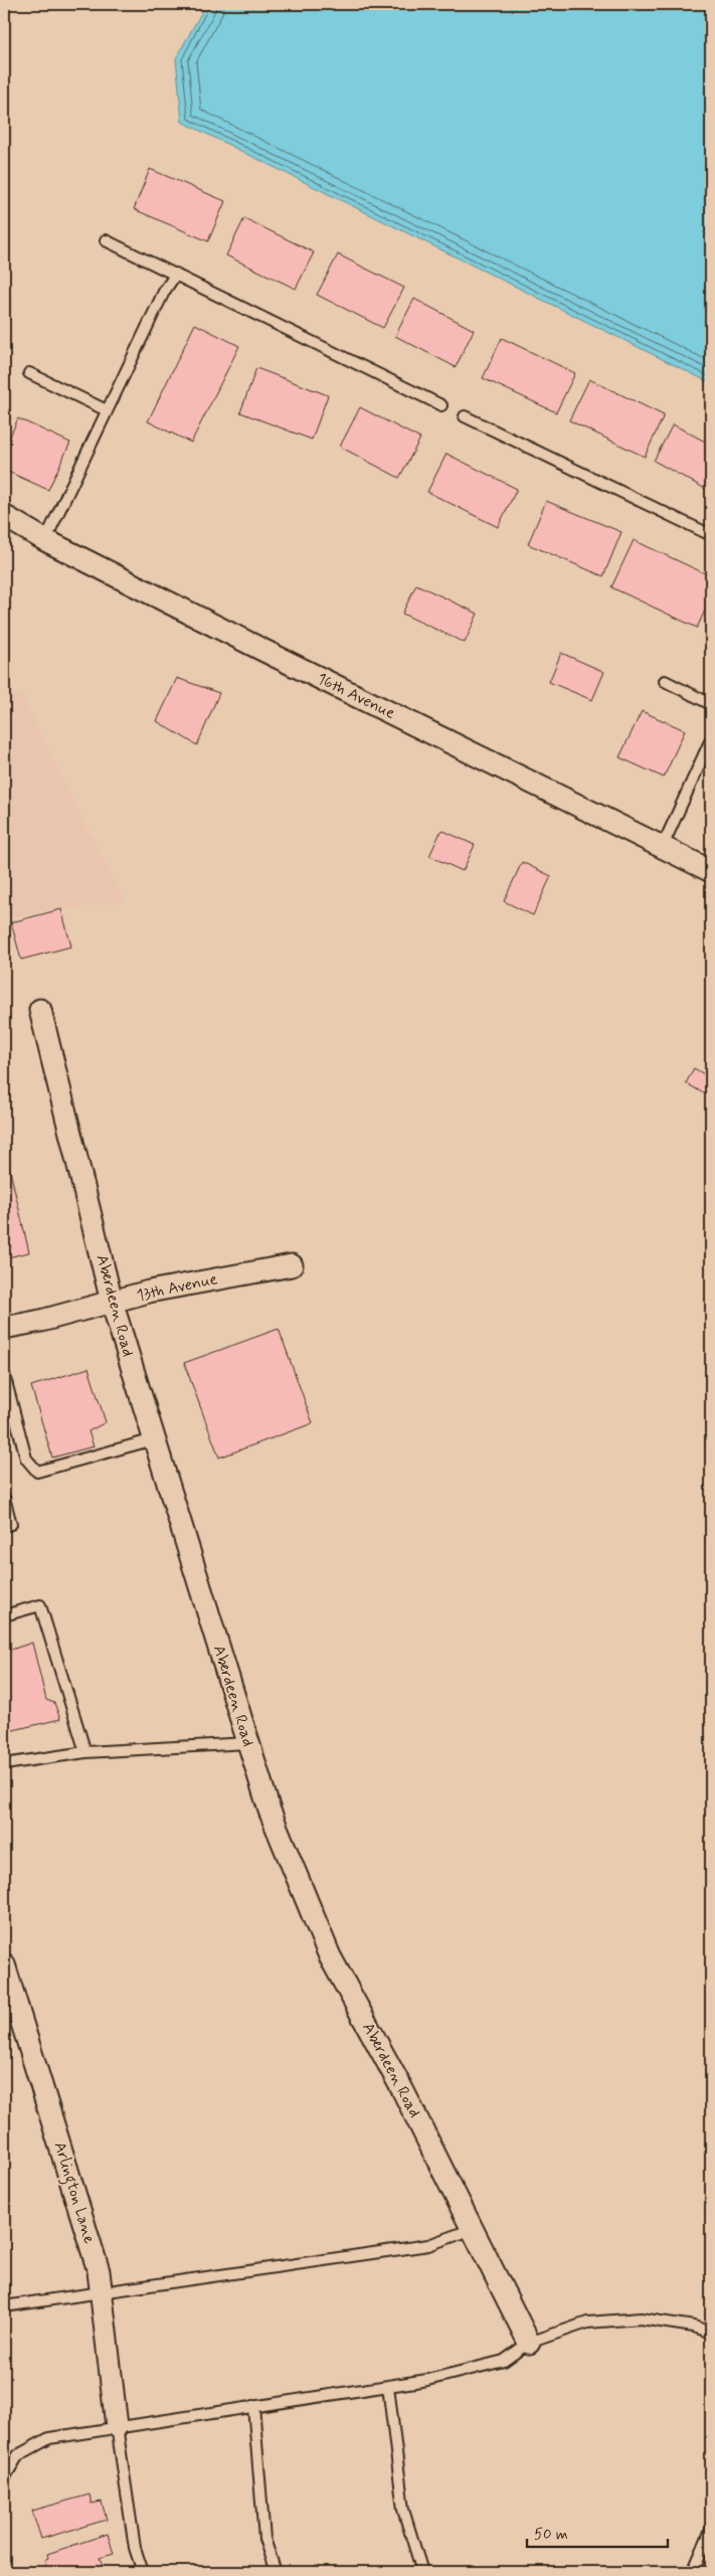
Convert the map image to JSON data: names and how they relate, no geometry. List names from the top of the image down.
{
  "streets": {
    "street": [
      "16th Avenue",
      "13th Avenue",
      "Aberdeen Road",
      "Arlington Lane"
    ]
  },
  "crossings": [
    ["13th Avenue", "Aberdeen Road"]
  ],
  "scale_bar": "50 m"
}
